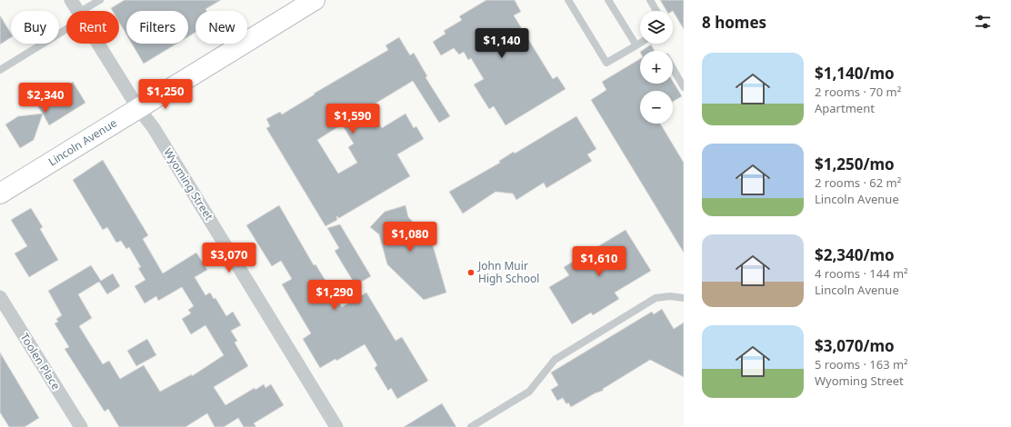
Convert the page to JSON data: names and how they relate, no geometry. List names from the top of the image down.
{
  "streets": {
    "main road": ["Lincoln Avenue"],
    "street": ["Wyoming Street", "Toolen Place"]
  },
  "crossings": [
    ["Lincoln Avenue", "Wyoming Street"]
  ],
  "places": ["John Muir High School"],
  "page": {
    "heading": "8 homes",
    "map_buttons": ["+", "−"],
    "chip": [
      "Buy",
      "Rent",
      "Filters",
      "New"
    ],
    "price": [
      "$1,140",
      "$1,250",
      "$2,340",
      "$1,590",
      "$1,080",
      "$3,070",
      "$1,610",
      "$1,290"
    ],
    "list": [
      {
        "name": "$1,140/mo",
        "note": "2 rooms · 70 m² · Apartment"
      },
      {
        "name": "$1,250/mo",
        "note": "2 rooms · 62 m² · Lincoln Avenue"
      },
      {
        "name": "$2,340/mo",
        "note": "4 rooms · 144 m² · Lincoln Avenue"
      },
      {
        "name": "$3,070/mo",
        "note": "5 rooms · 163 m² · Wyoming Street"
      }
    ]
  }
}
